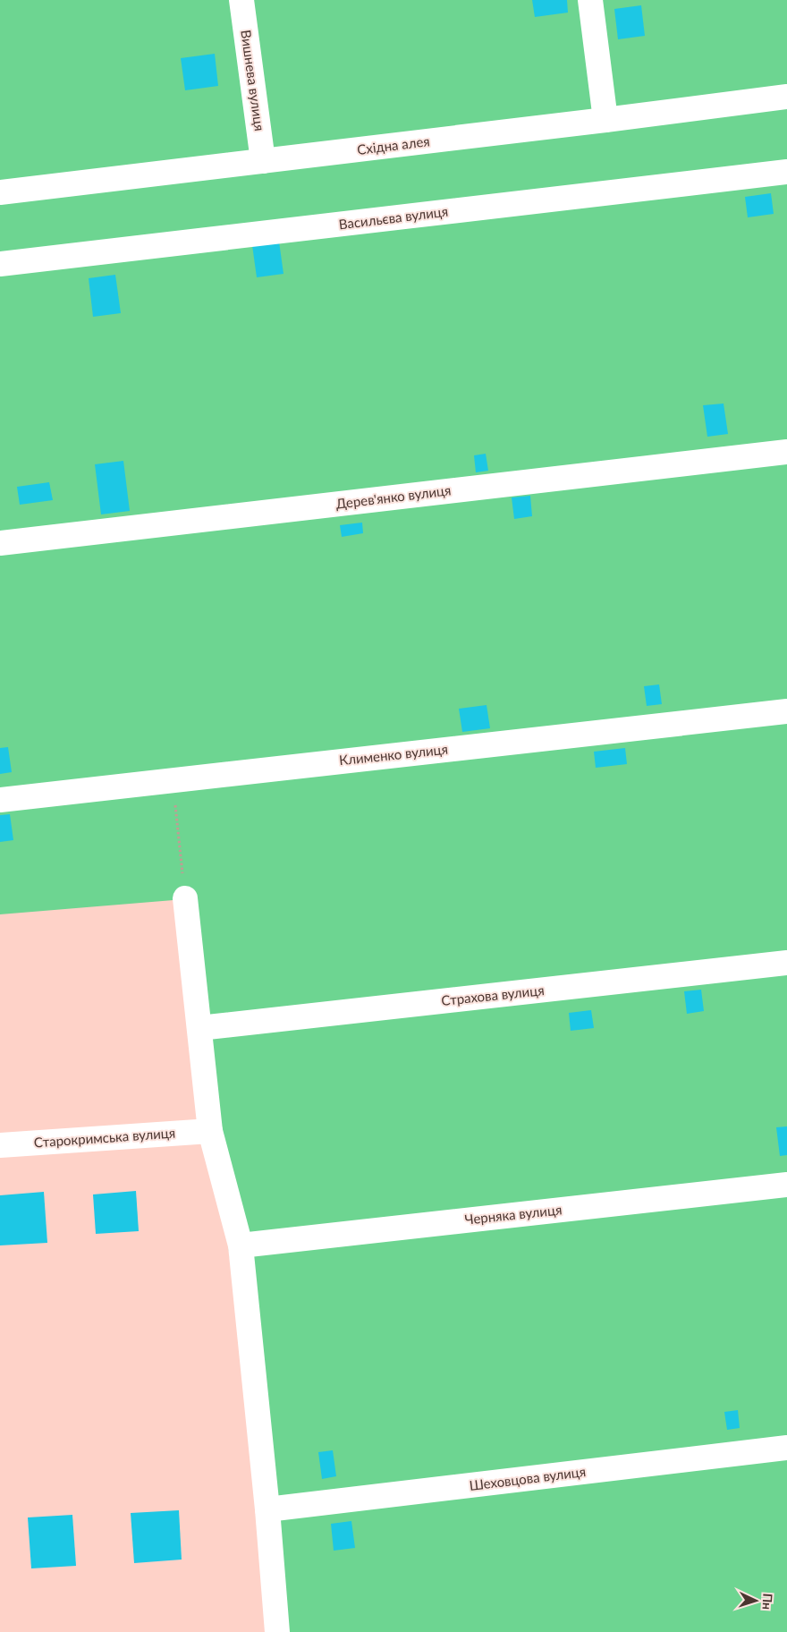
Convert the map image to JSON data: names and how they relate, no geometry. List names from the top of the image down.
{
  "streets": {
    "street": [
      "Вишнева вулиця",
      "Східна алея",
      "Васильєва вулиця",
      "Дерев'янко вулиця",
      "Клименко вулиця",
      "Страхова вулиця",
      "Старокримська вулиця",
      "Черняка вулиця",
      "Шеховцова вулиця"
    ]
  },
  "crossings": [
    ["Вишнева вулиця", "Східна алея"]
  ],
  "north": "right"
}
